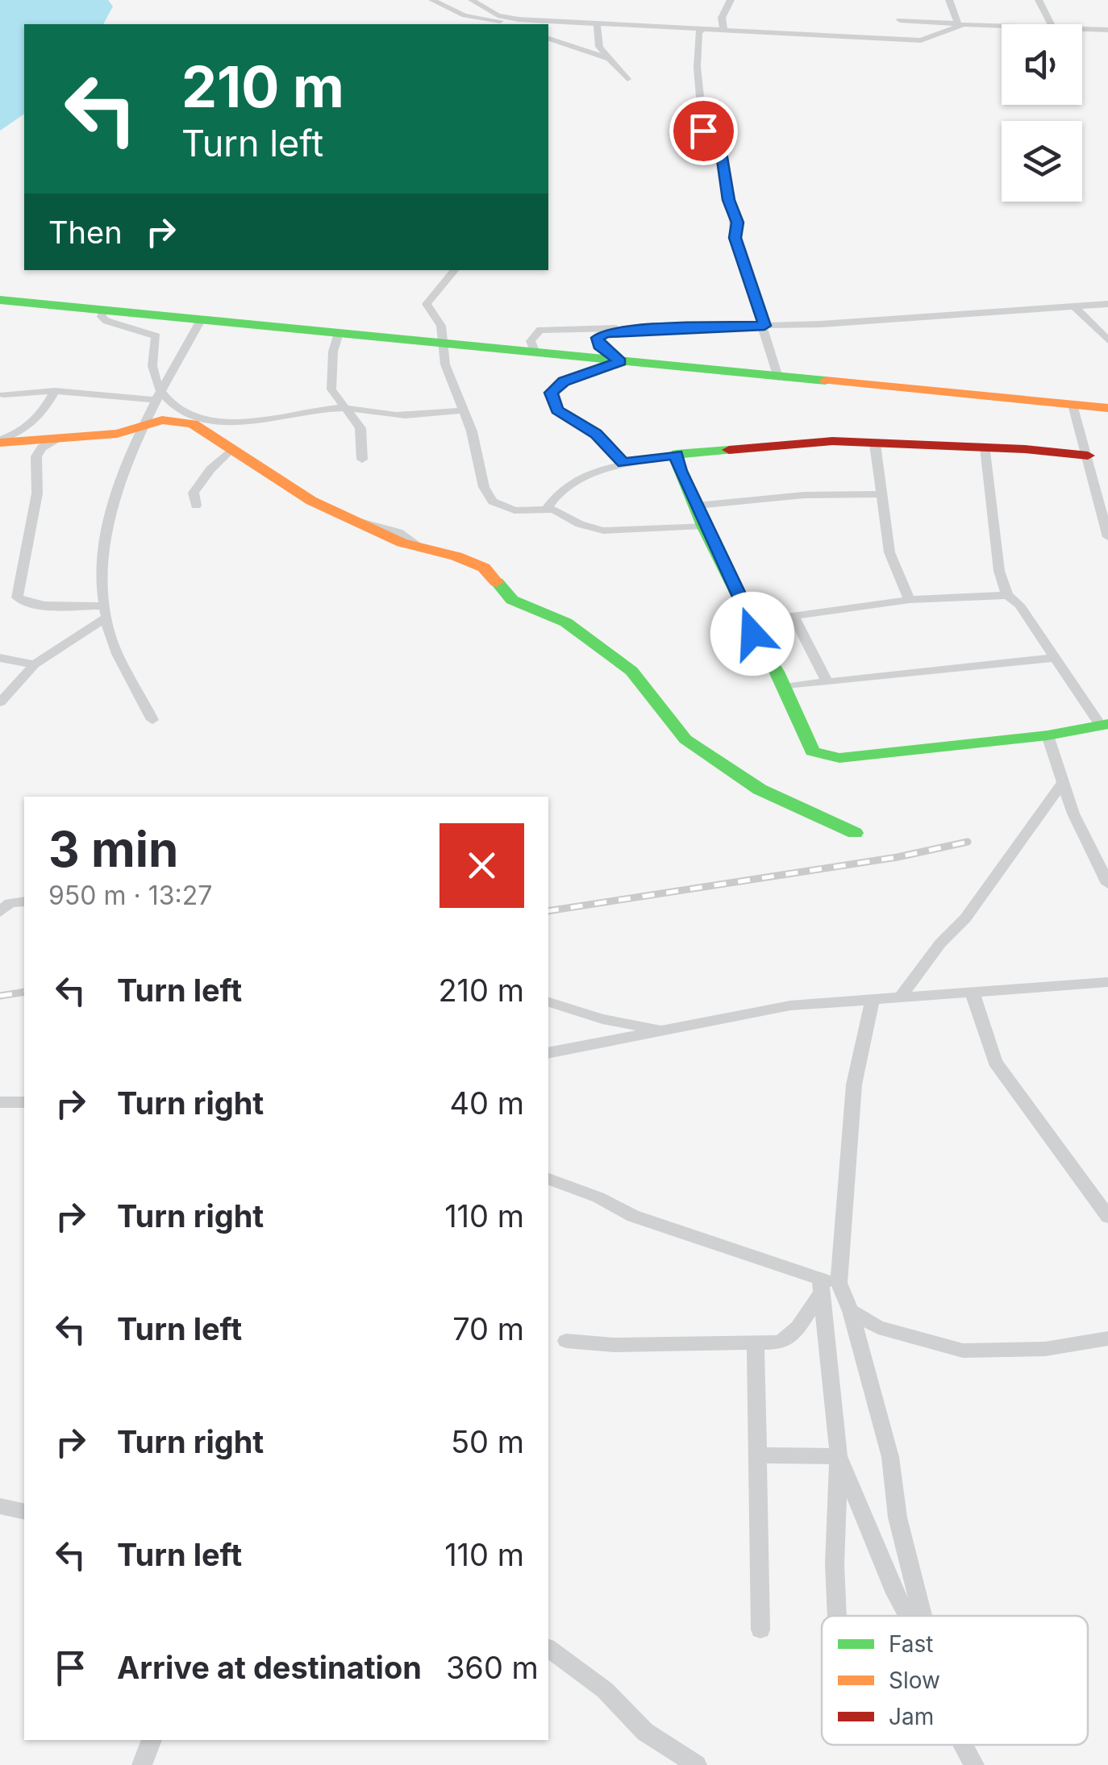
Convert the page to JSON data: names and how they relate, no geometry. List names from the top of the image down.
{
  "legend": ["Fast", "Slow", "Jam"],
  "page": {
    "turn": ["210 m", "Turn left"],
    "then": "Then",
    "heading": ["3 min", "950 m · 13:27"],
    "list": [
      {
        "name": "Turn left",
        "value": "210 m"
      },
      {
        "name": "Turn right",
        "value": "40 m"
      },
      {
        "name": "Turn right",
        "value": "110 m"
      },
      {
        "name": "Turn left",
        "value": "70 m"
      },
      {
        "name": "Turn right",
        "value": "50 m"
      },
      {
        "name": "Turn left",
        "value": "110 m"
      },
      {
        "name": "Arrive at destination",
        "value": "360 m"
      }
    ]
  }
}
